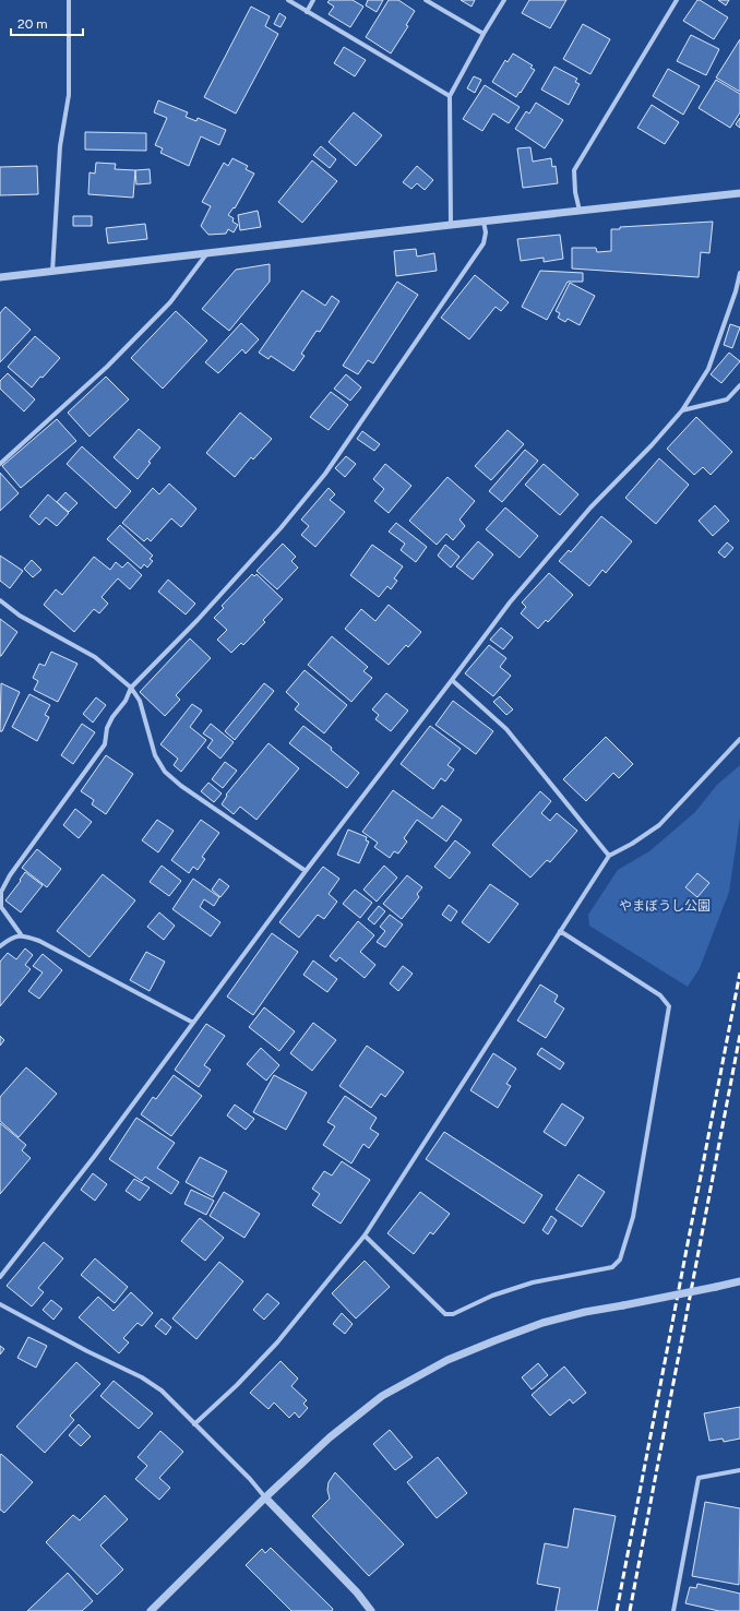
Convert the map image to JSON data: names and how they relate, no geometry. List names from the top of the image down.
{
  "parks": ["やまぼうし公園"],
  "scale_bar": "20 m"
}
